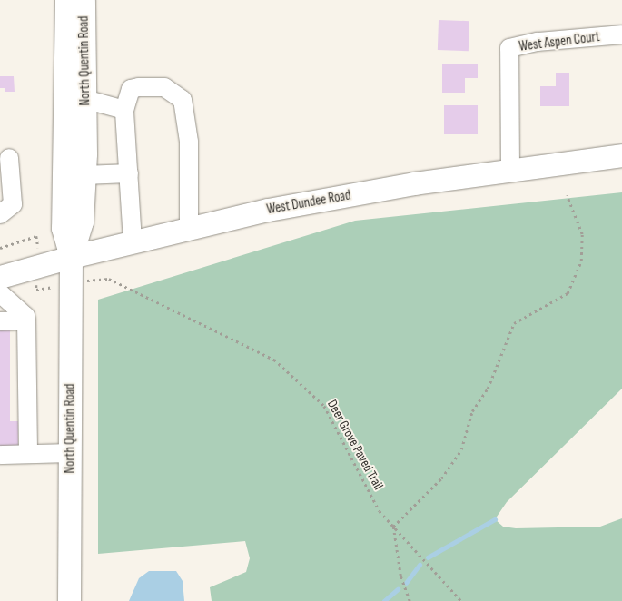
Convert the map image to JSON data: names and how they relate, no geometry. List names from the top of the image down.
{
  "streets": {
    "main road": ["North Quentin Road", "West Dundee Road"],
    "street": ["West Aspen Court"],
    "path": ["Deer Grove Paved Trail"]
  },
  "crossings": [
    ["West Aspen Court", "West Dundee Road"],
    ["North Quentin Road", "West Dundee Road"]
  ]
}
